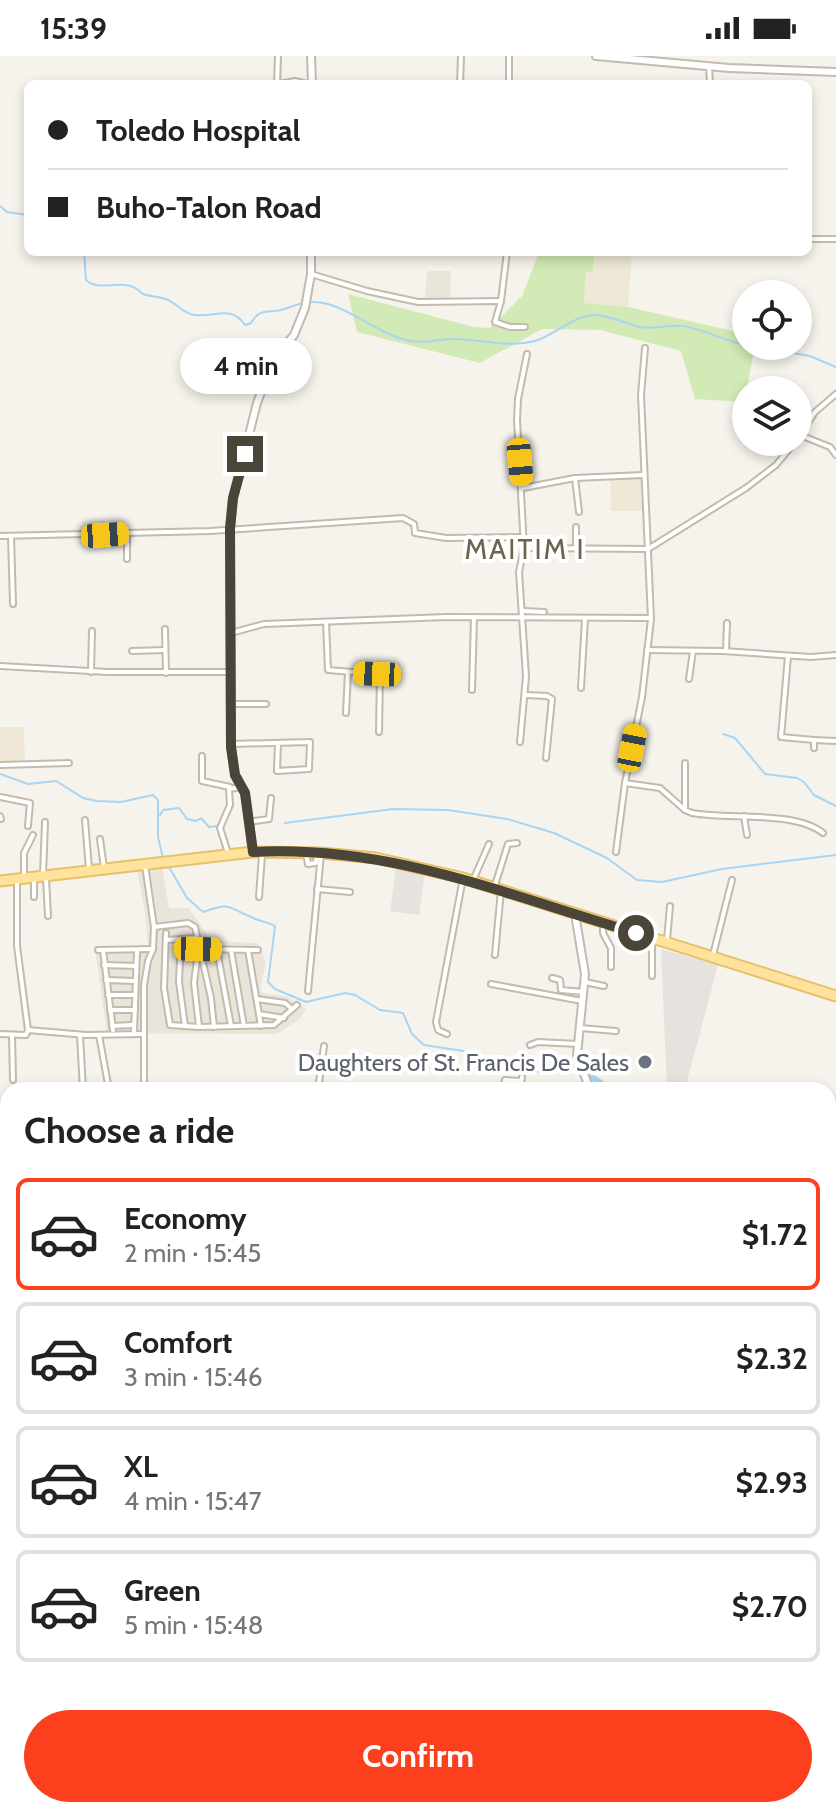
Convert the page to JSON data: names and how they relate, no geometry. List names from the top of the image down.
{
  "districts": ["MAITIM I"],
  "places": ["Daughters of St. Francis De Sales"],
  "page": {
    "status": "15:39",
    "banner": ["Toledo Hospital", "Buho-Talon Road"],
    "bubble": "4 min",
    "heading": "Choose a ride",
    "list": [
      {
        "name": "Economy",
        "note": "2 min · 15:45",
        "value": "$1.72"
      },
      {
        "name": "Comfort",
        "note": "3 min · 15:46",
        "value": "$2.32"
      },
      {
        "name": "XL",
        "note": "4 min · 15:47",
        "value": "$2.93"
      },
      {
        "name": "Green",
        "note": "5 min · 15:48",
        "value": "$2.70"
      }
    ],
    "buttons": "Confirm"
  }
}
